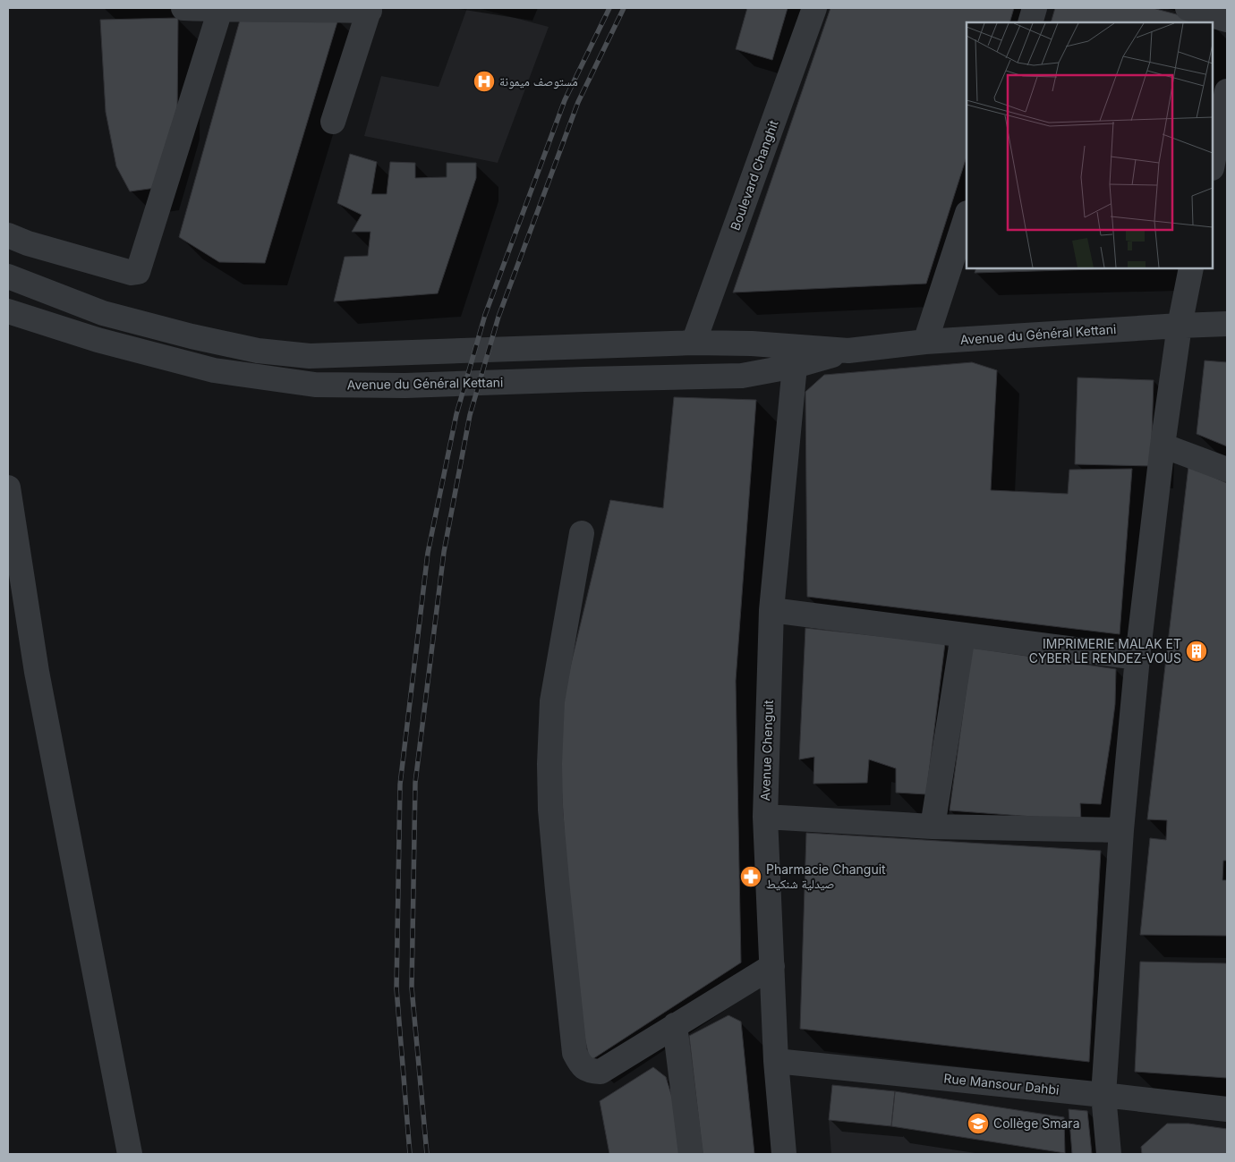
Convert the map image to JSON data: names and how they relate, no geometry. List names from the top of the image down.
{
  "streets": {
    "street": [
      "Boulevard Changhit",
      "Avenue du Général Kettani",
      "Avenue Chenguit",
      "Rue Mansour Dahbi"
    ]
  },
  "crossings": [
    ["Boulevard Changhit", "Avenue du Général Kettani"],
    ["Avenue du Général Kettani", "Avenue Chenguit"],
    ["Avenue Chenguit", "Rue Mansour Dahbi"]
  ],
  "places": {
    "hospital": ["مستوصف ميمونة"],
    "building": ["IMPRIMERIE MALAK ET CYBER LE RENDEZ-VOUS"],
    "pharmacy": ["Pharmacie Changuit صيدلية شنكيط"],
    "school or university": ["Collège Smara"]
  }
}
